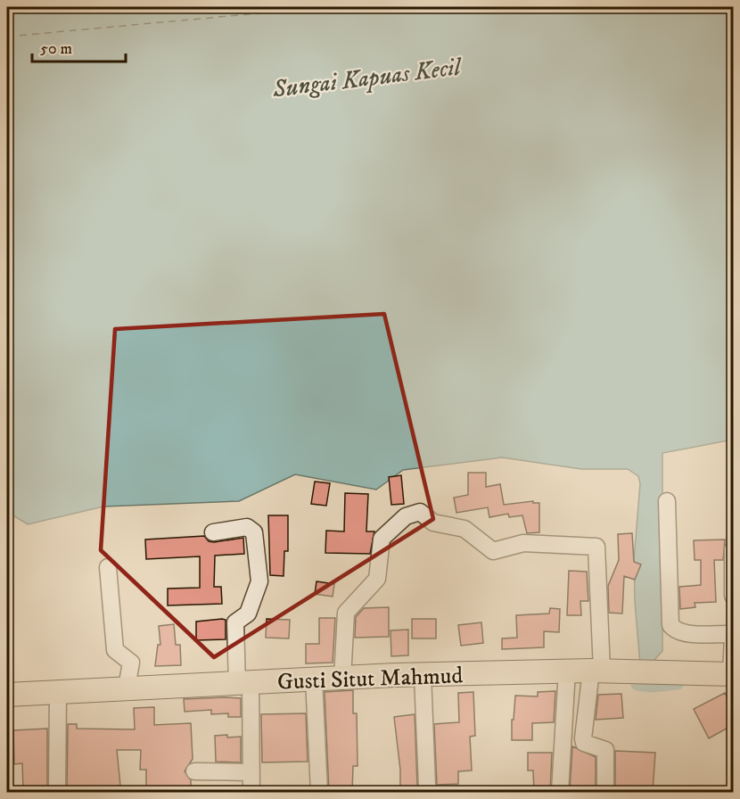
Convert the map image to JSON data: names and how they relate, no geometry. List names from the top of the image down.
{
  "streets": {
    "highway": ["Gusti Situt Mahmud"]
  },
  "water": ["Sungai Kapuas Kecil"],
  "scale_bar": "50 m"
}
